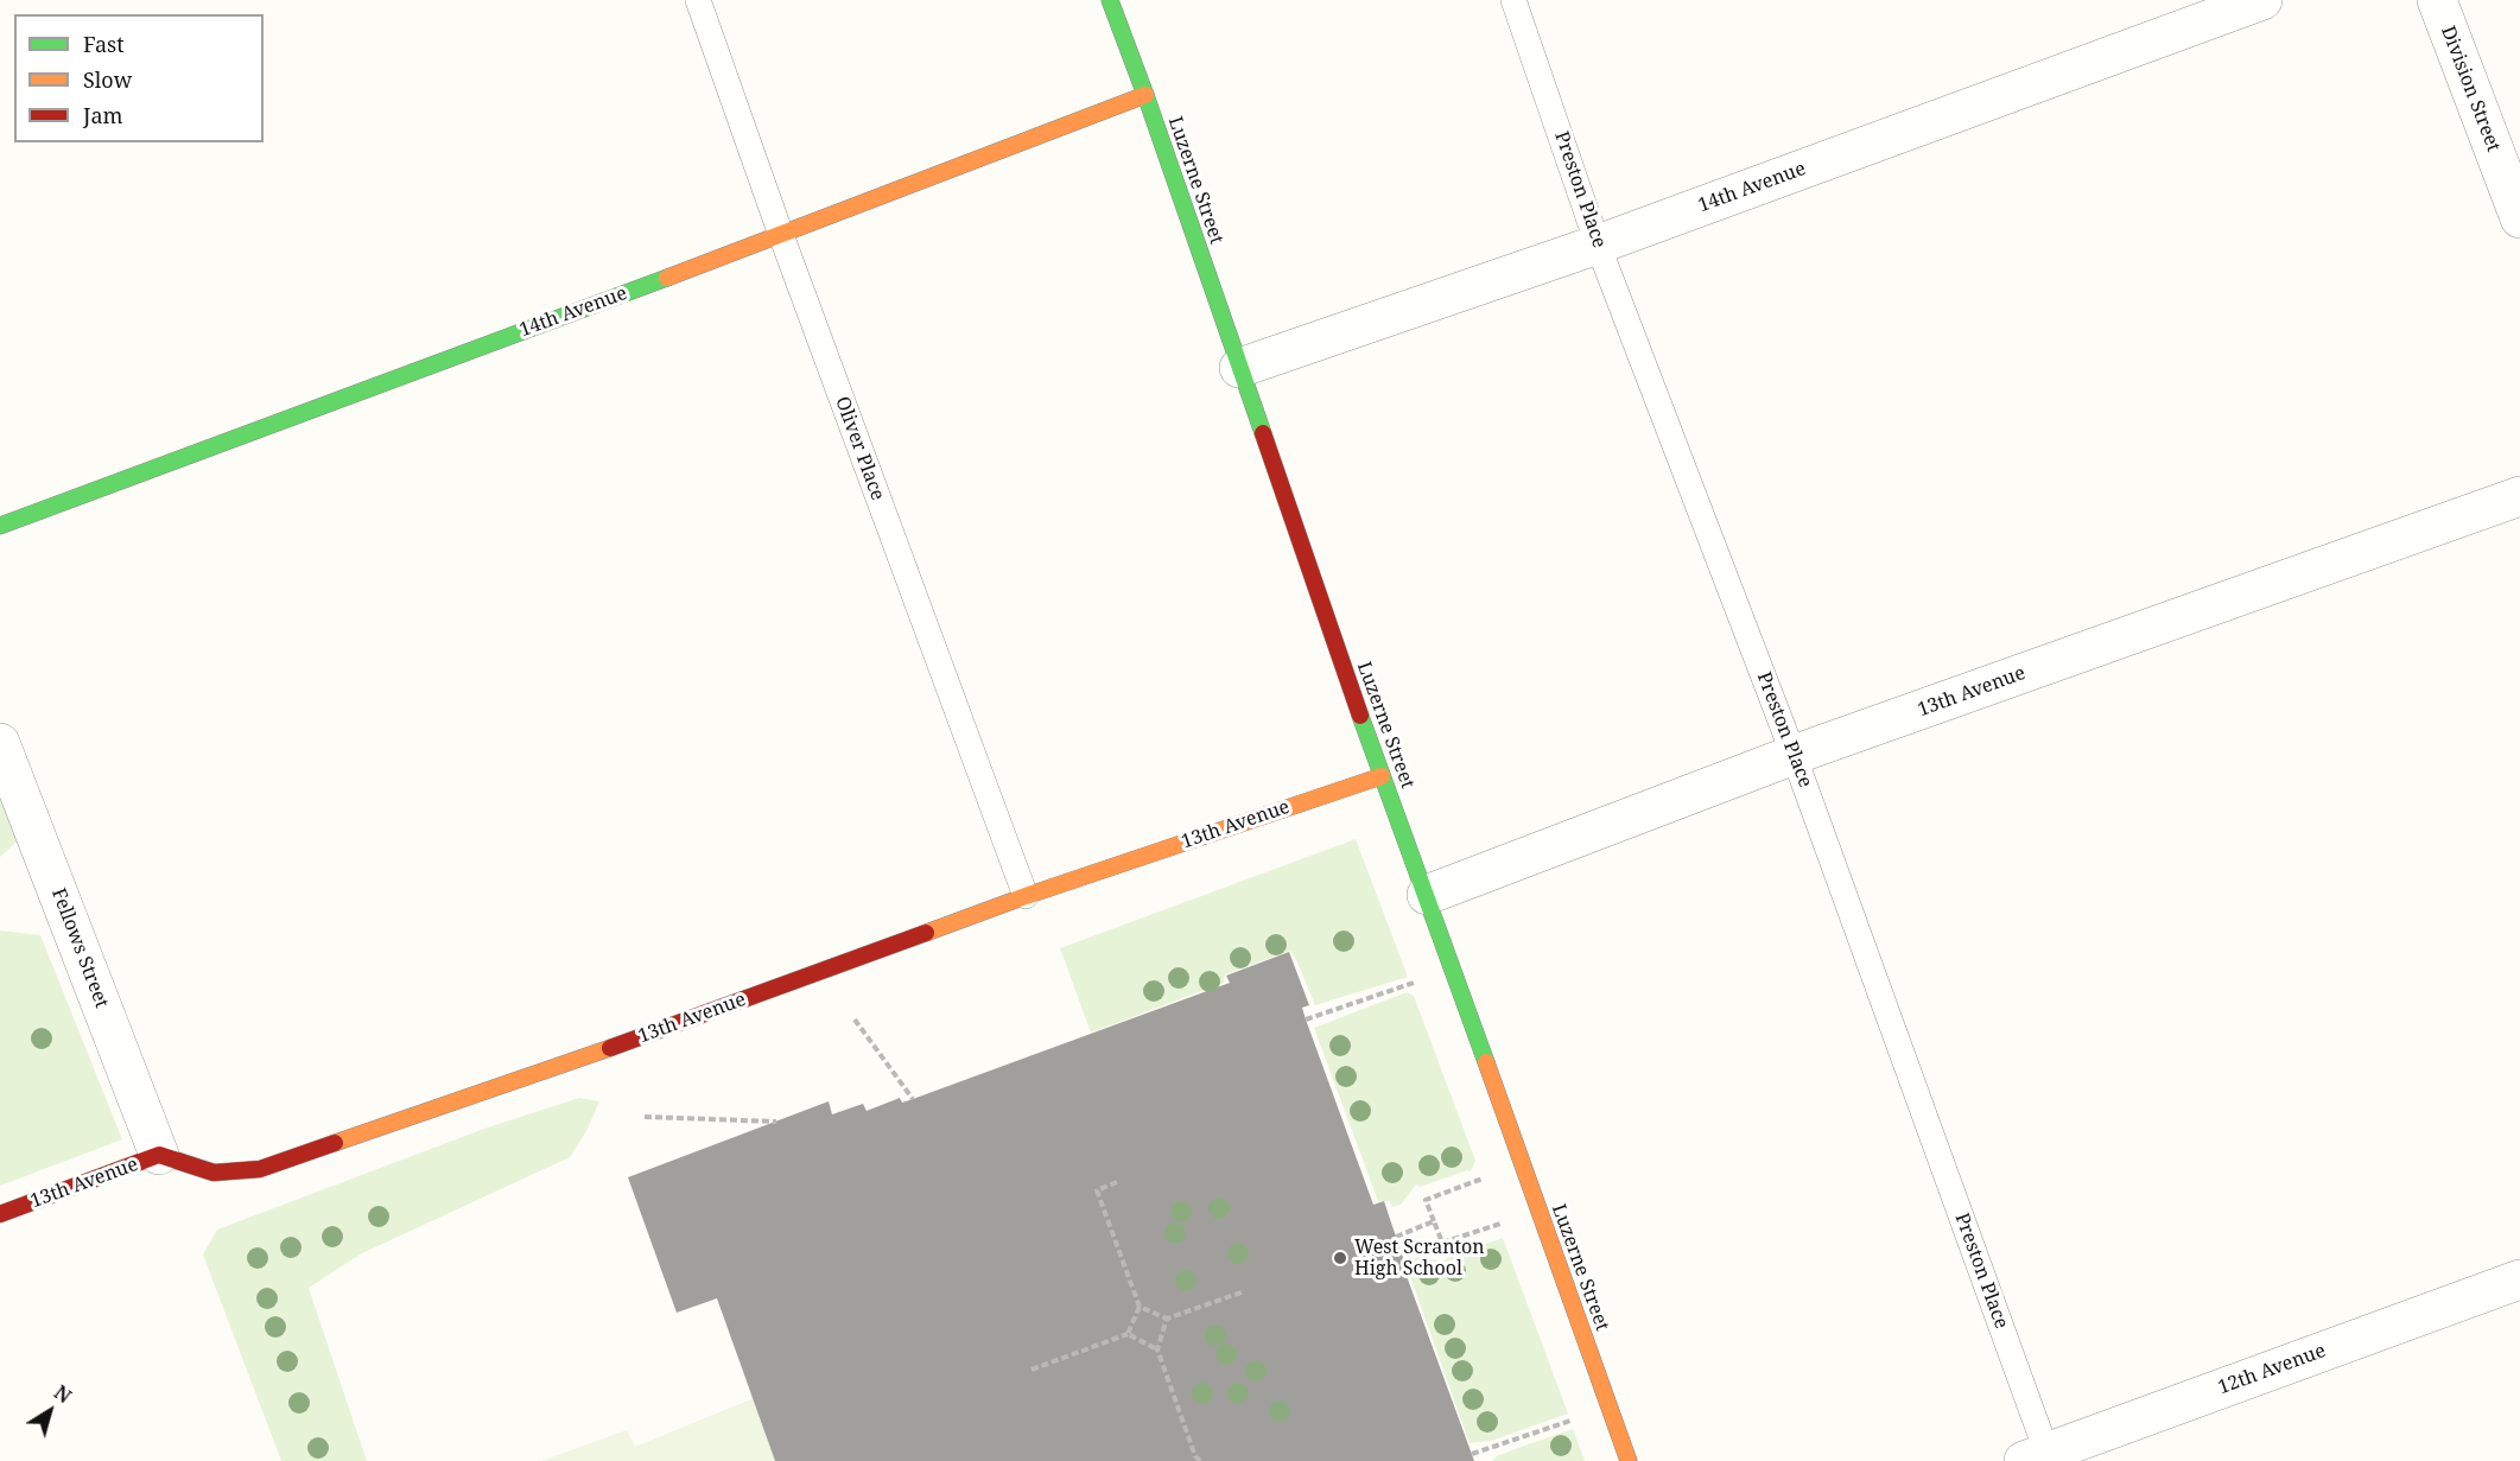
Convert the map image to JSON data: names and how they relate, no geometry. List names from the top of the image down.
{
  "streets": {
    "street": [
      "Division Street",
      "Luzerne Street",
      "14th Avenue",
      "13th Avenue",
      "Fellows Street",
      "12th Avenue"
    ],
    "lane": ["Preston Place", "Oliver Place"]
  },
  "crossings": [
    ["Luzerne Street", "14th Avenue"],
    ["Luzerne Street", "13th Avenue"],
    ["14th Avenue", "Preston Place"],
    ["14th Avenue", "Oliver Place"],
    ["Preston Place", "13th Avenue"],
    ["Preston Place", "12th Avenue"],
    ["Oliver Place", "13th Avenue"],
    ["13th Avenue", "Fellows Street"]
  ],
  "places": ["West Scranton High School"],
  "legend": ["Fast", "Slow", "Jam"],
  "north": "top right"
}
